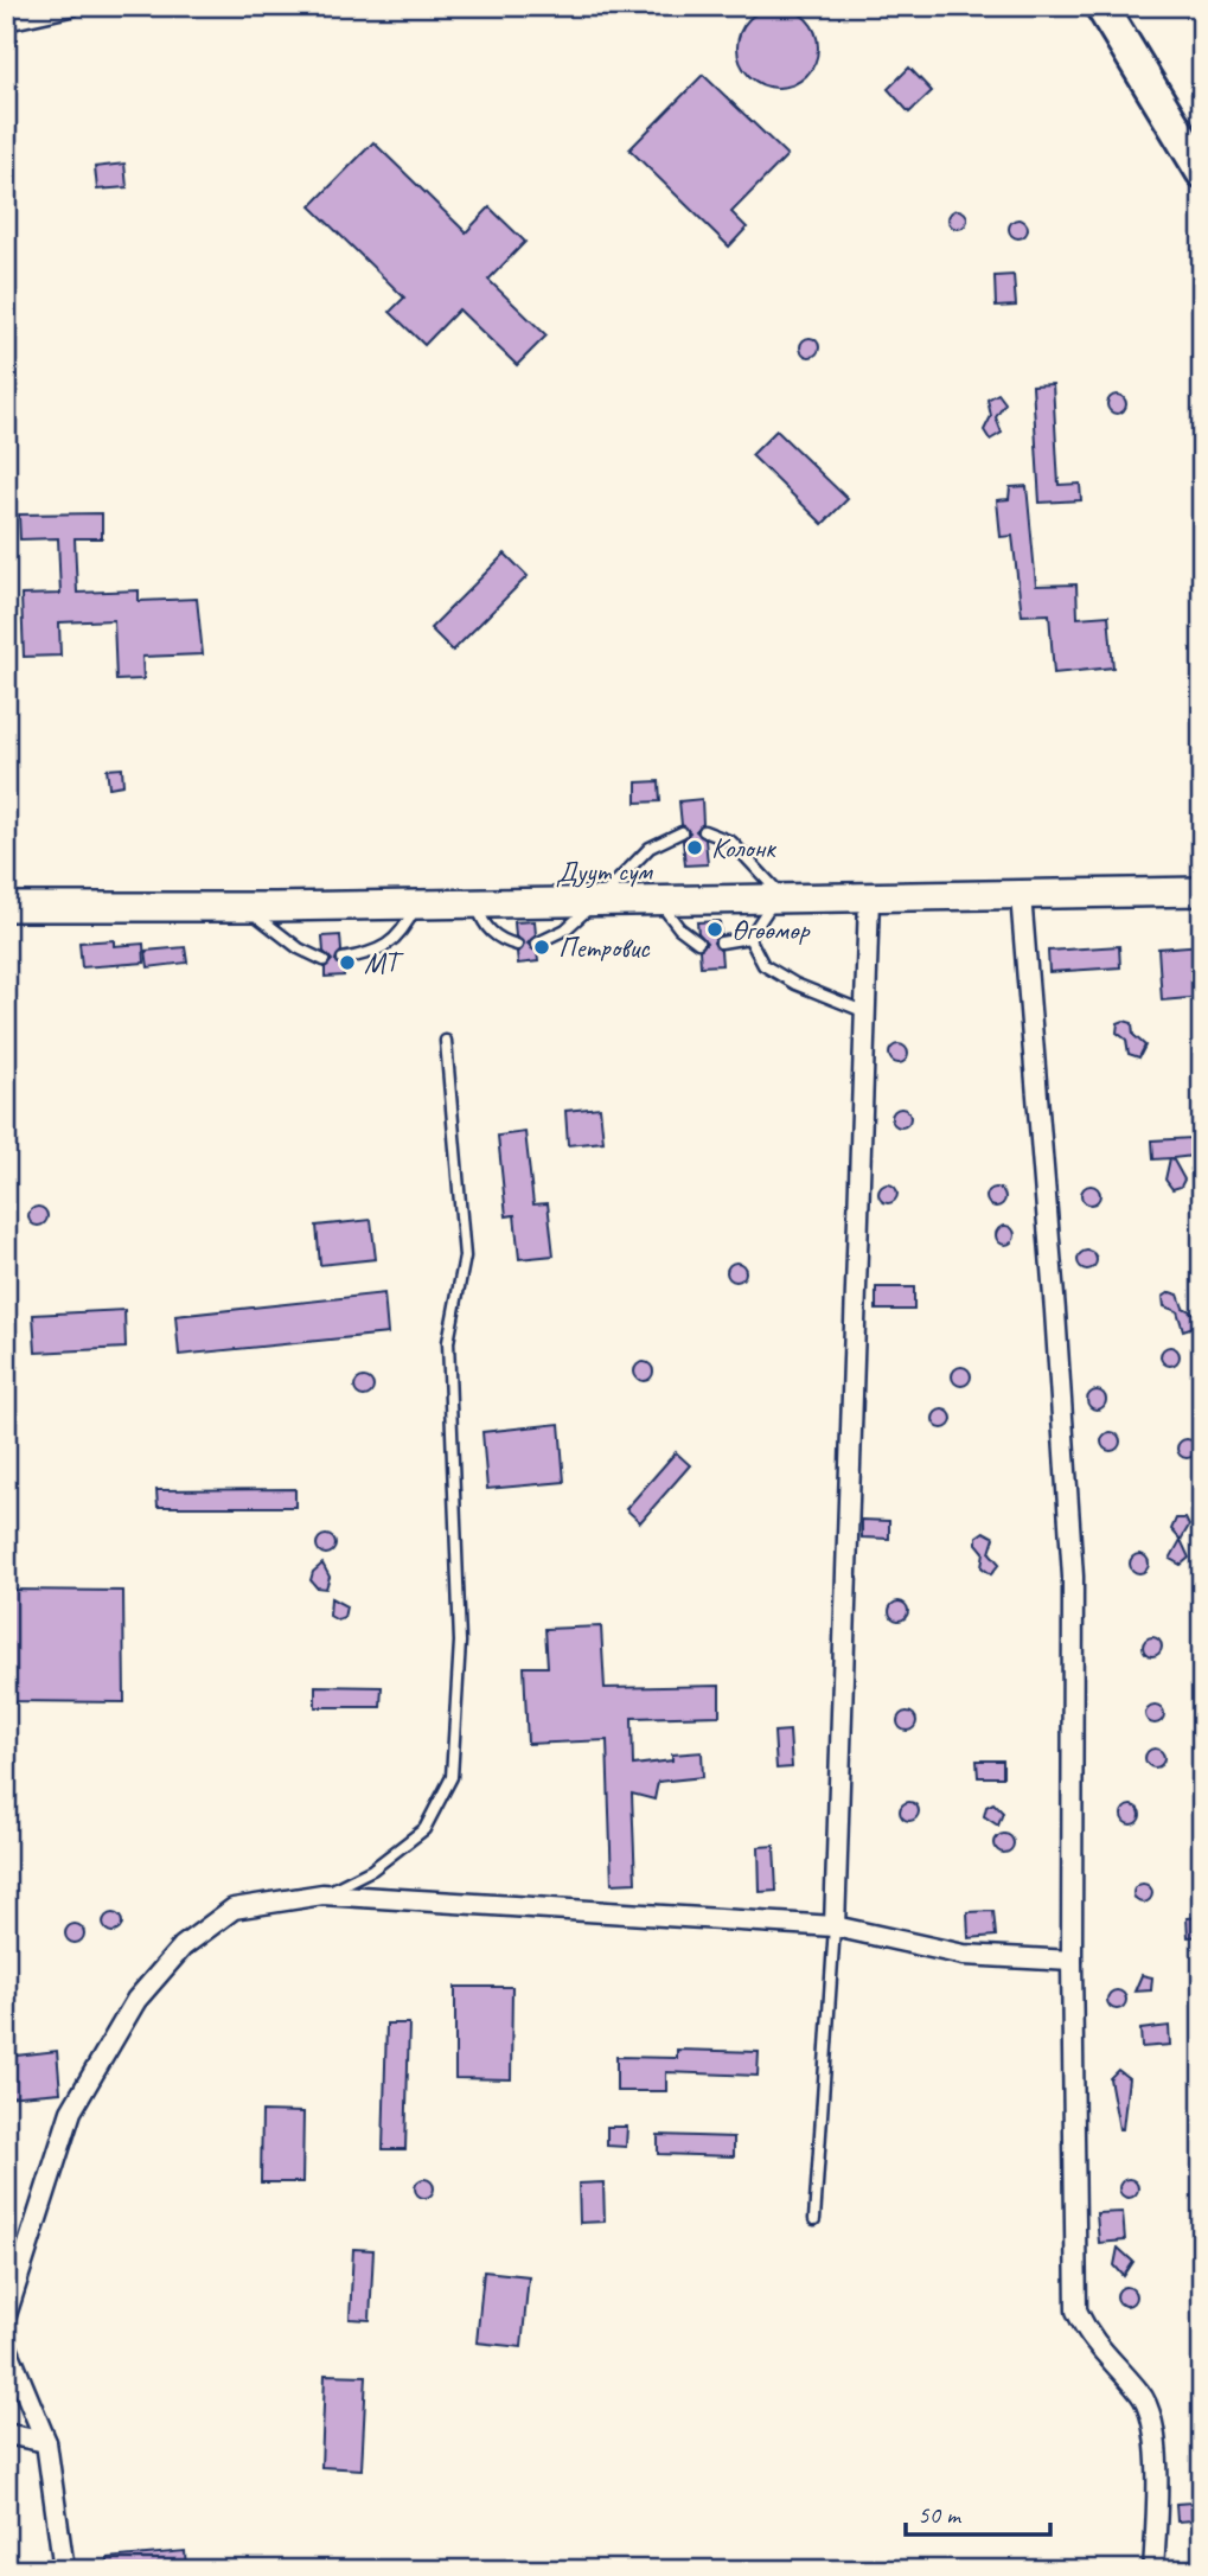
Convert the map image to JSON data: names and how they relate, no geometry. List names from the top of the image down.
{
  "streets": {
    "main road": ["Дуут сум"]
  },
  "places": [
    "Колонк",
    "Өгөөмөр",
    "Петровиc",
    "MT"
  ],
  "scale_bar": "50 m"
}
